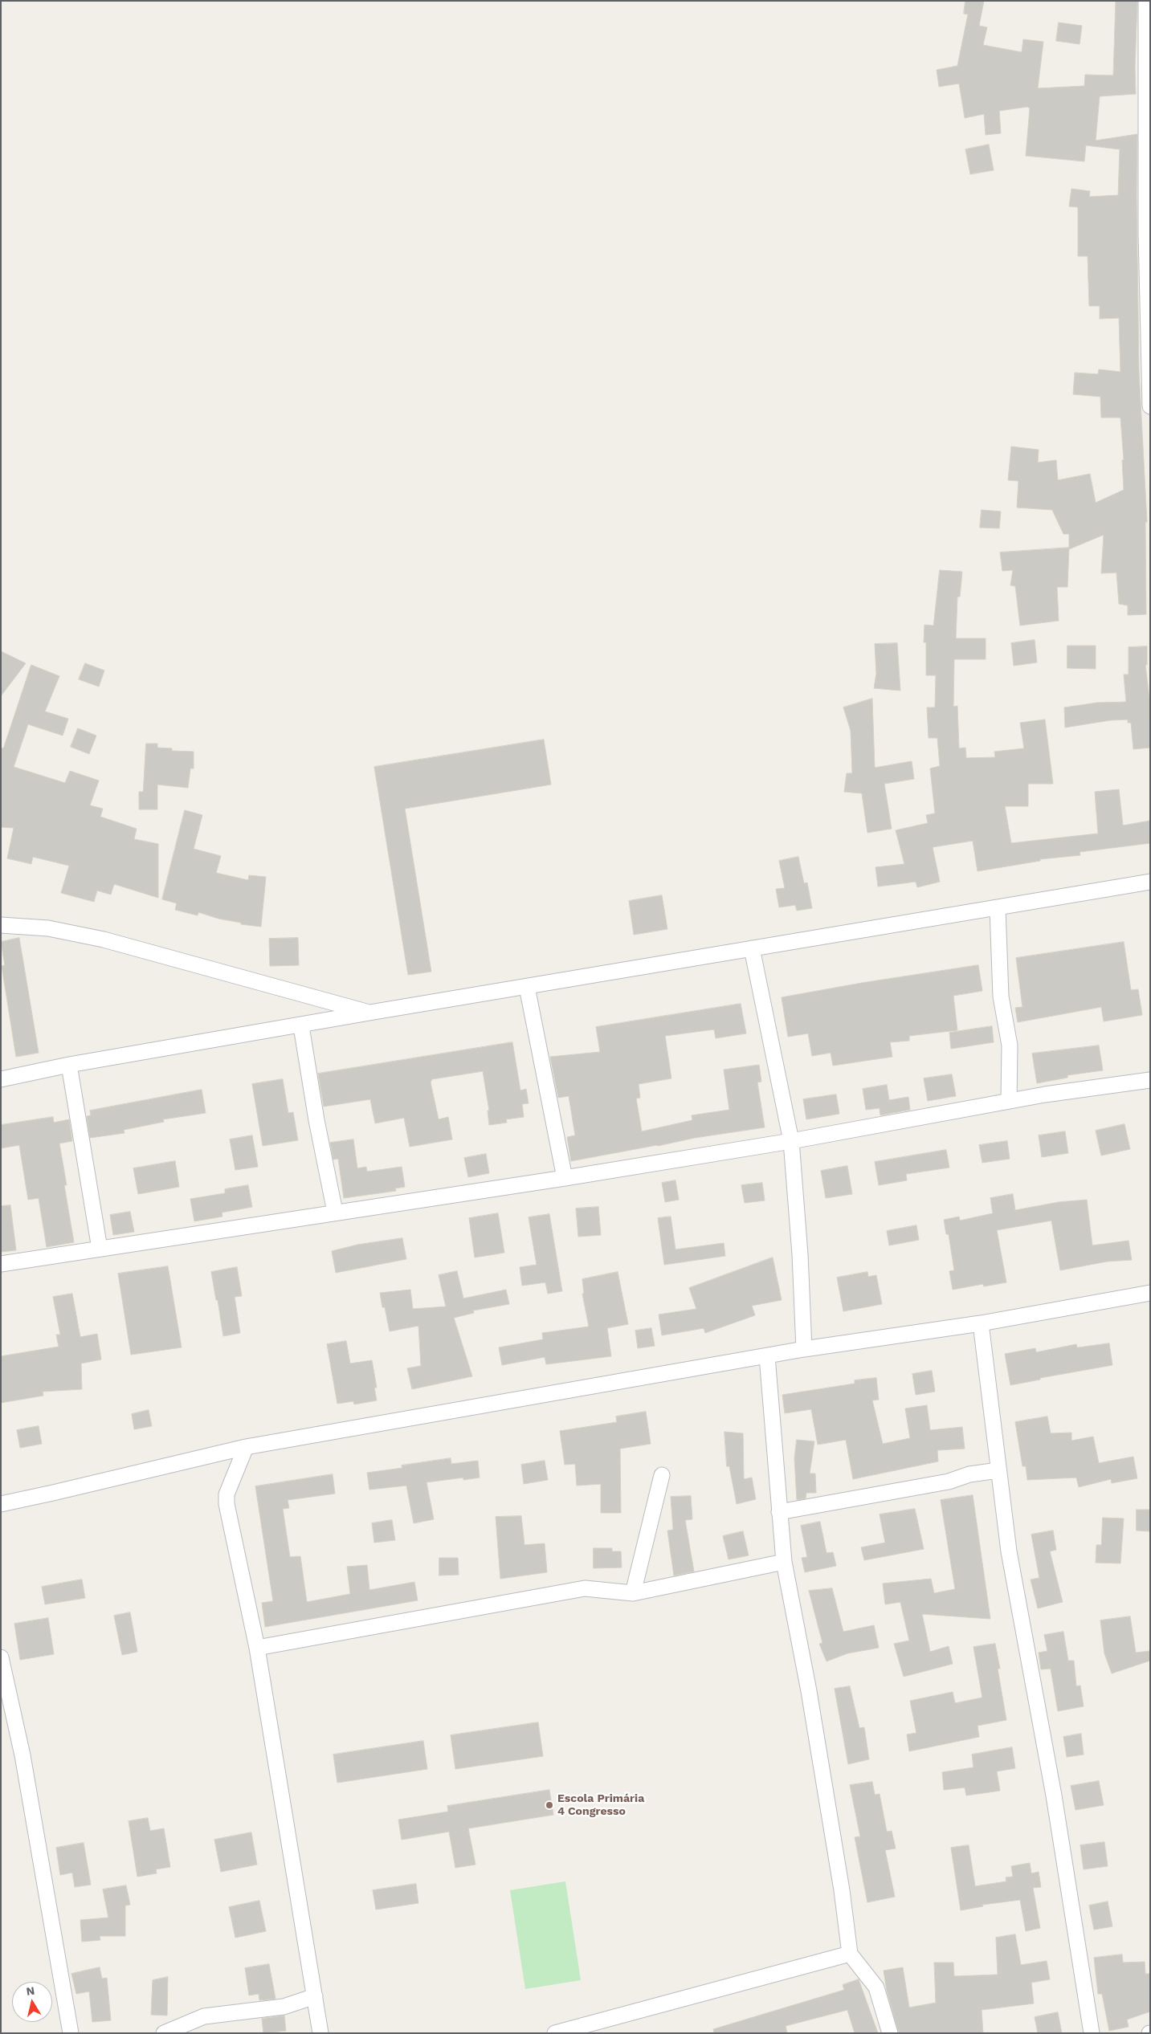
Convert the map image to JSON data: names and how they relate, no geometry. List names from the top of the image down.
{
  "places": ["Escola Primária 4 Congresso"],
  "north": "top"
}
